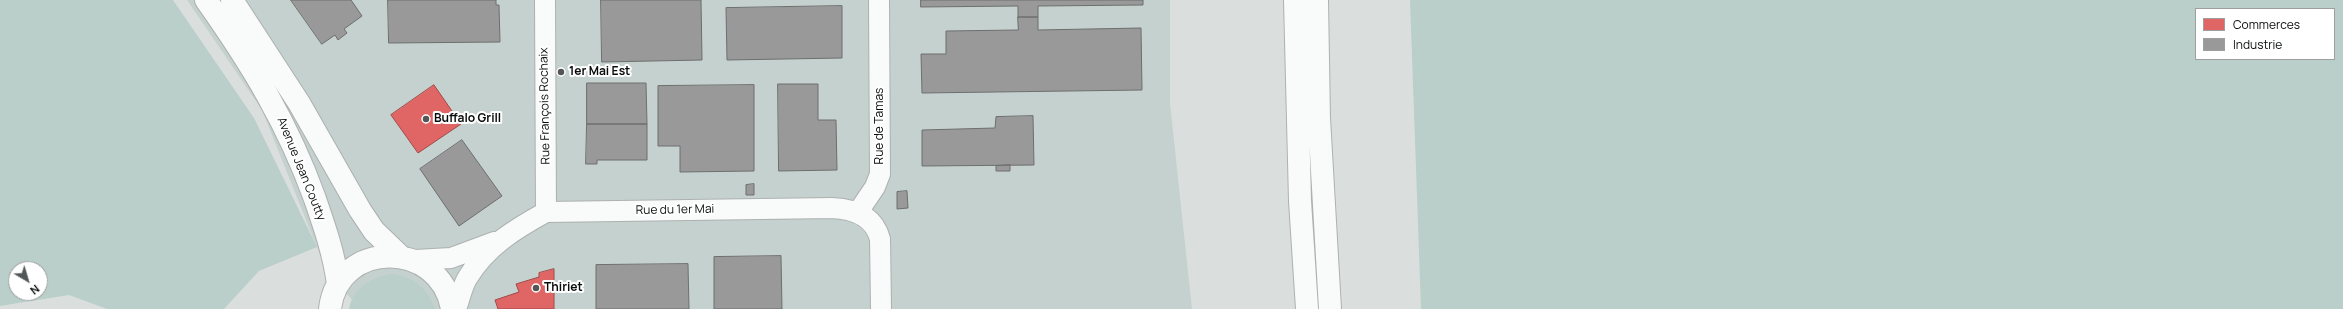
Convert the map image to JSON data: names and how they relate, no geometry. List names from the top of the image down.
{
  "streets": {
    "main road": ["Avenue Jean Coutty"],
    "street": ["Rue François Rochaix", "Rue de Tamas", "Rue du 1er Mai"]
  },
  "crossings": [
    ["Rue François Rochaix", "Rue du 1er Mai"],
    ["Rue de Tamas", "Rue du 1er Mai"],
    ["Avenue Jean Coutty", "Rue du 1er Mai"]
  ],
  "places": ["1er Mai Est", "Buffalo Grill", "Thiriet"],
  "legend": ["Commerces", "Industrie"],
  "north": "bottom right"
}
